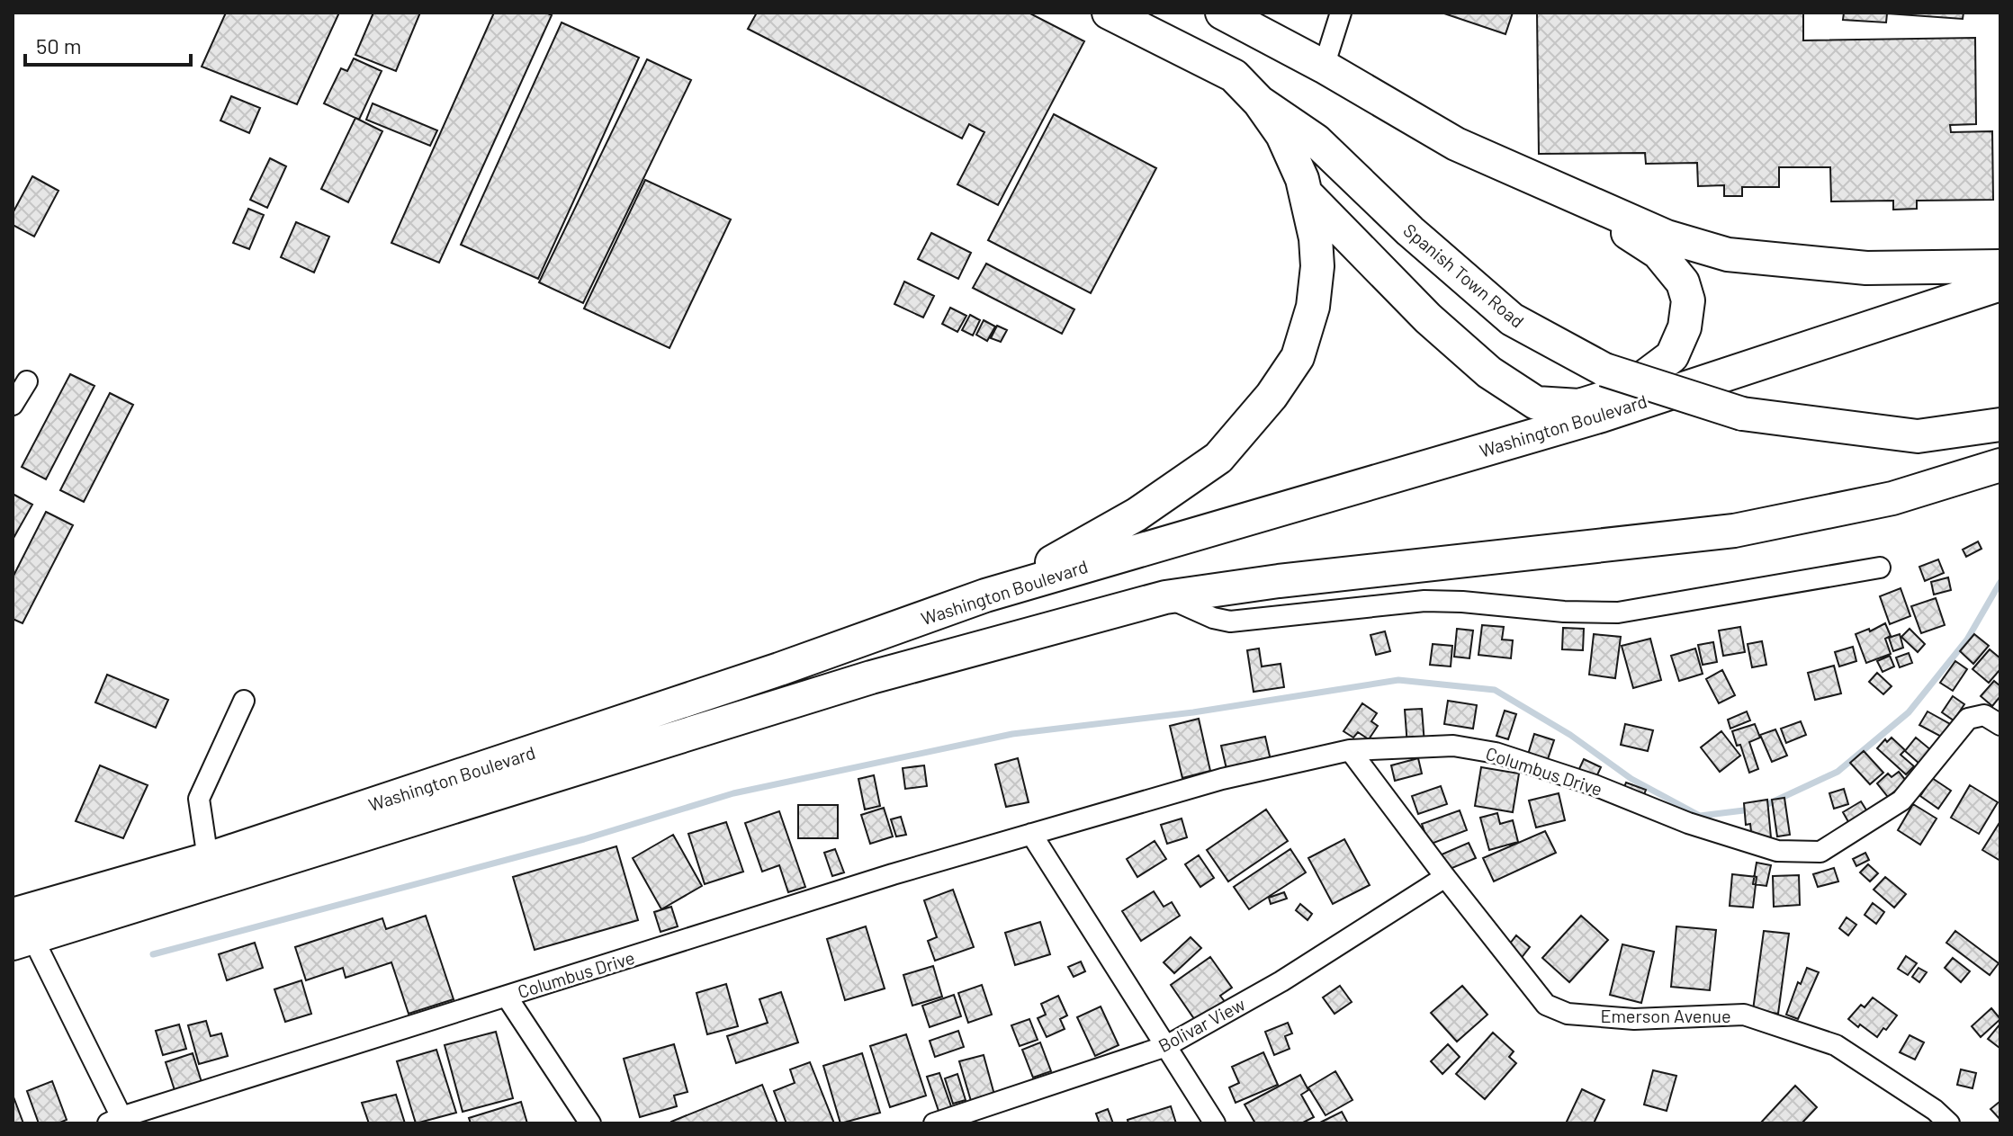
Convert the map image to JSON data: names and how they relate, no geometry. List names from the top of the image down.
{
  "streets": {
    "highway": ["Spanish Town Road", "Washington Boulevard"],
    "street": ["Columbus Drive", "Emerson Avenue", "Bolivar View"]
  },
  "crossings": [
    ["Columbus Drive", "Emerson Avenue"],
    ["Emerson Avenue", "Bolivar View"]
  ],
  "scale_bar": "50 m"
}
